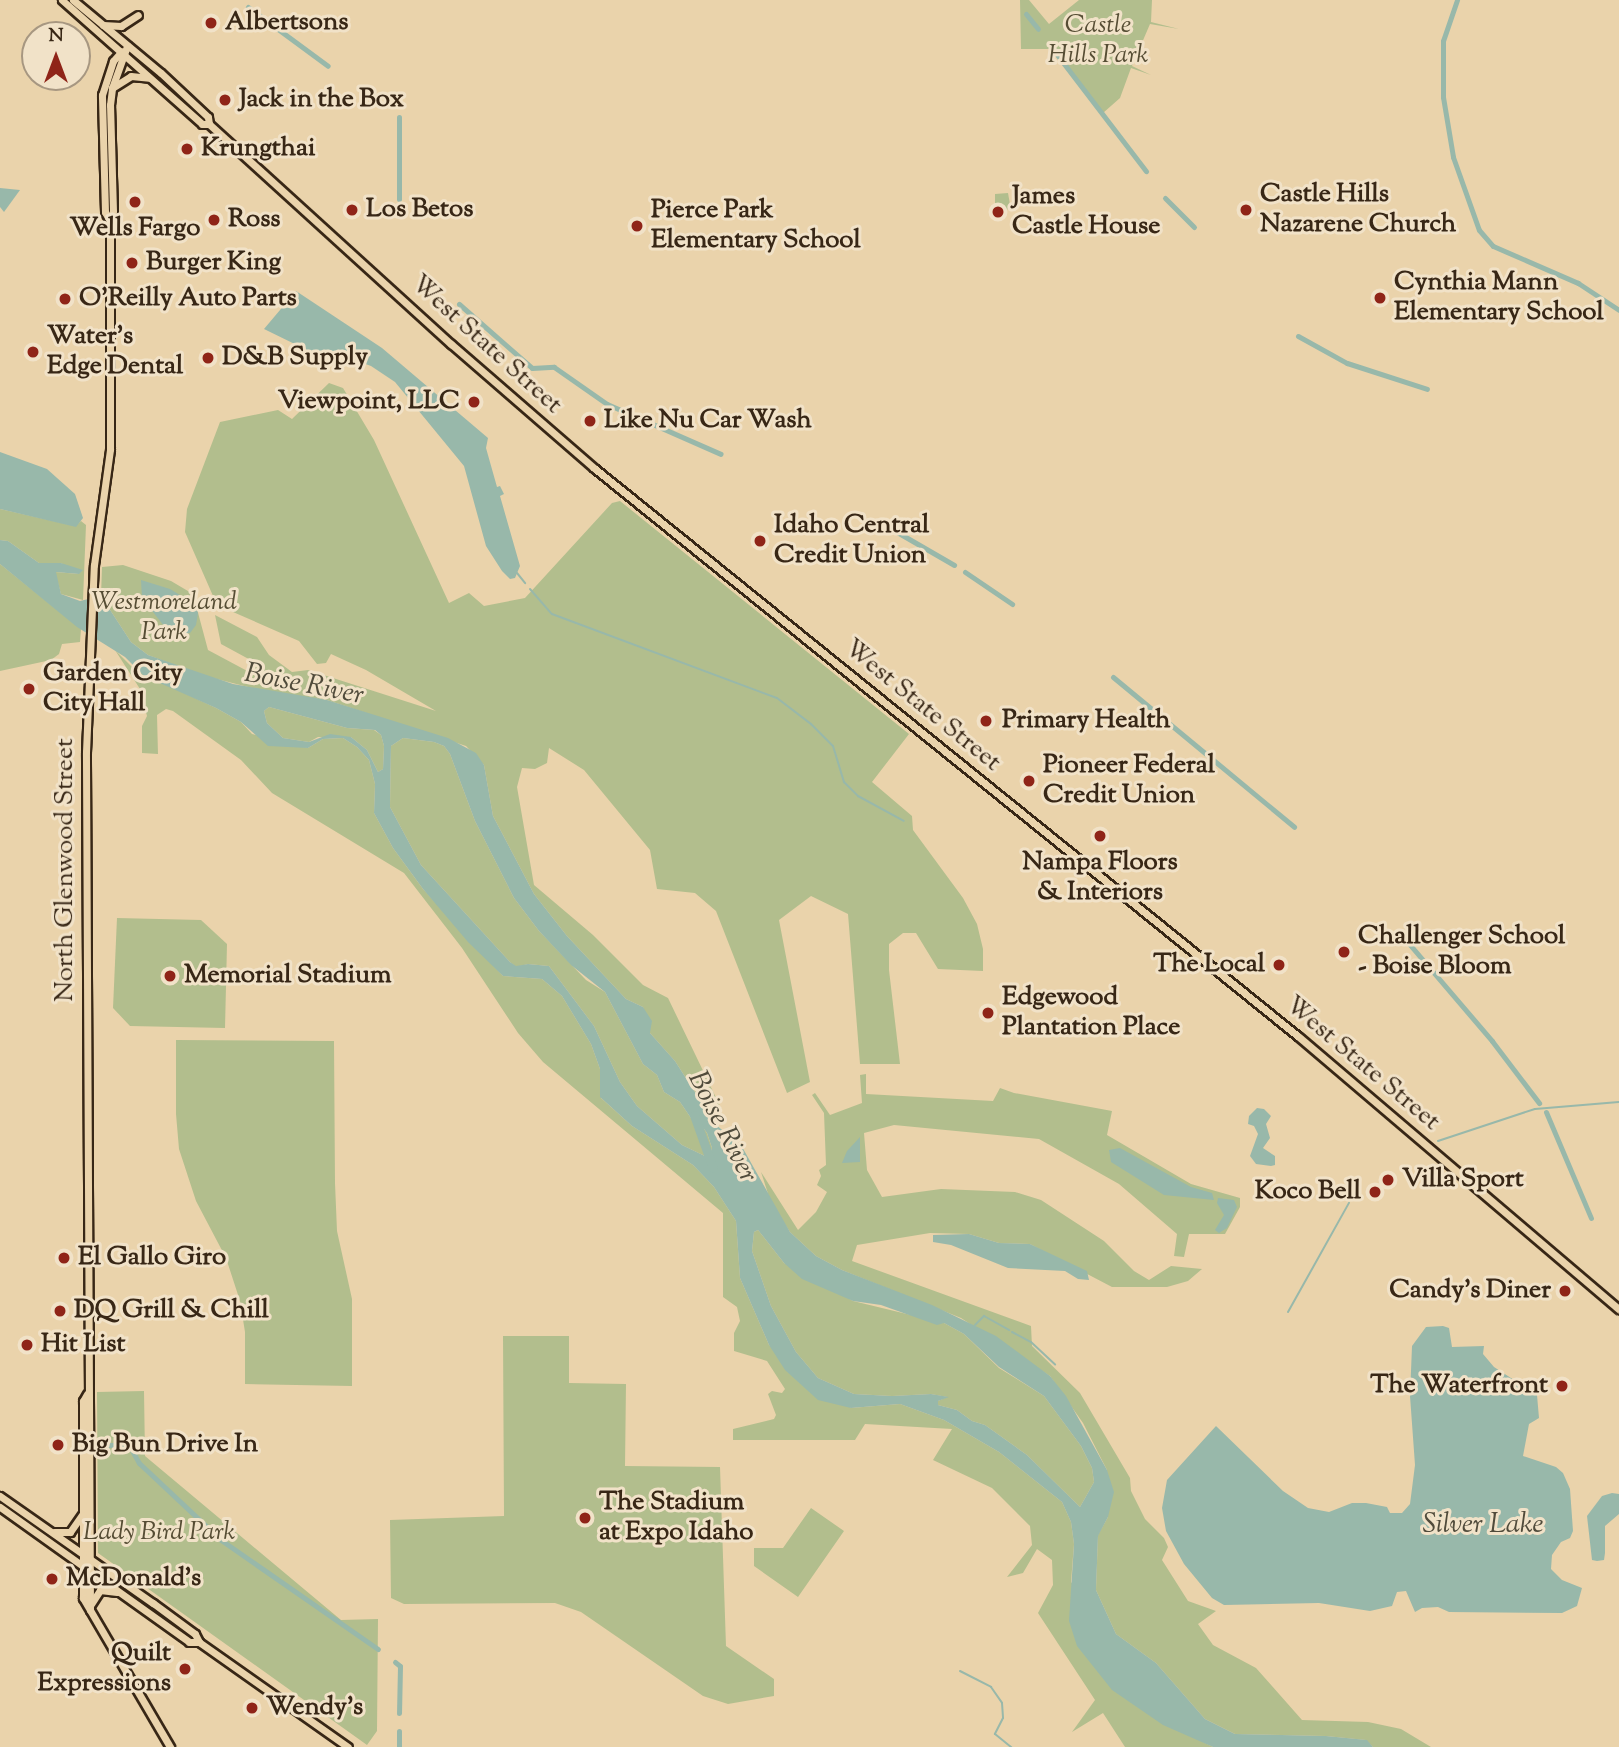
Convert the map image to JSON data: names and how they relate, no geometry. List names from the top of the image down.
{
  "streets": {
    "main road": ["West State Street", "North Glenwood Street"]
  },
  "crossings": [
    ["West State Street", "North Glenwood Street"]
  ],
  "water": ["Boise River", "Silver Lake"],
  "parks": ["Castle Hills Park", "Westmoreland Park", "Lady Bird Park"],
  "places": [
    "Albertsons",
    "Jack in the Box",
    "Krungthai",
    "Wells Fargo",
    "Los Betos",
    "Castle Hills Nazarene Church",
    "James Castle House",
    "Ross",
    "Pierce Park Elementary School",
    "Burger King",
    "Cynthia Mann Elementary School",
    "O'Reilly Auto Parts",
    "Water's Edge Dental",
    "D&B Supply",
    "Viewpoint, LLC",
    "Like Nu Car Wash",
    "Idaho Central Credit Union",
    "Garden City City Hall",
    "Primary Health",
    "Pioneer Federal Credit Union",
    "Nampa Floors & Interiors",
    "Challenger School - Boise Bloom",
    "The Local",
    "Memorial Stadium",
    "Edgewood Plantation Place",
    "Villa Sport",
    "Koco Bell",
    "El Gallo Giro",
    "Candy's Diner",
    "DQ Grill & Chill",
    "Hit List",
    "The Waterfront",
    "Big Bun Drive In",
    "The Stadium at Expo Idaho",
    "McDonald's",
    "Quilt Expressions",
    "Wendy's"
  ],
  "north": "top"
}
